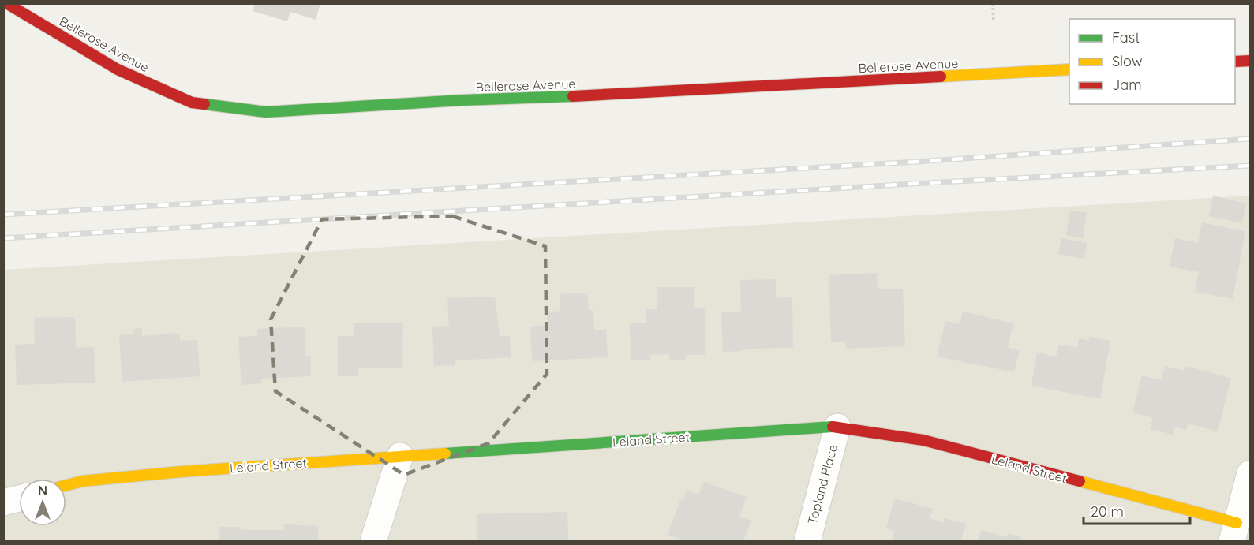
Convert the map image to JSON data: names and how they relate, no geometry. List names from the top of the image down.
{
  "streets": {
    "street": ["Bellerose Avenue", "Leland Street", "Topland Place"]
  },
  "crossings": [
    ["Leland Street", "Topland Place"]
  ],
  "legend": ["Fast", "Slow", "Jam"],
  "scale_bar": "20 m",
  "north": "top"
}
